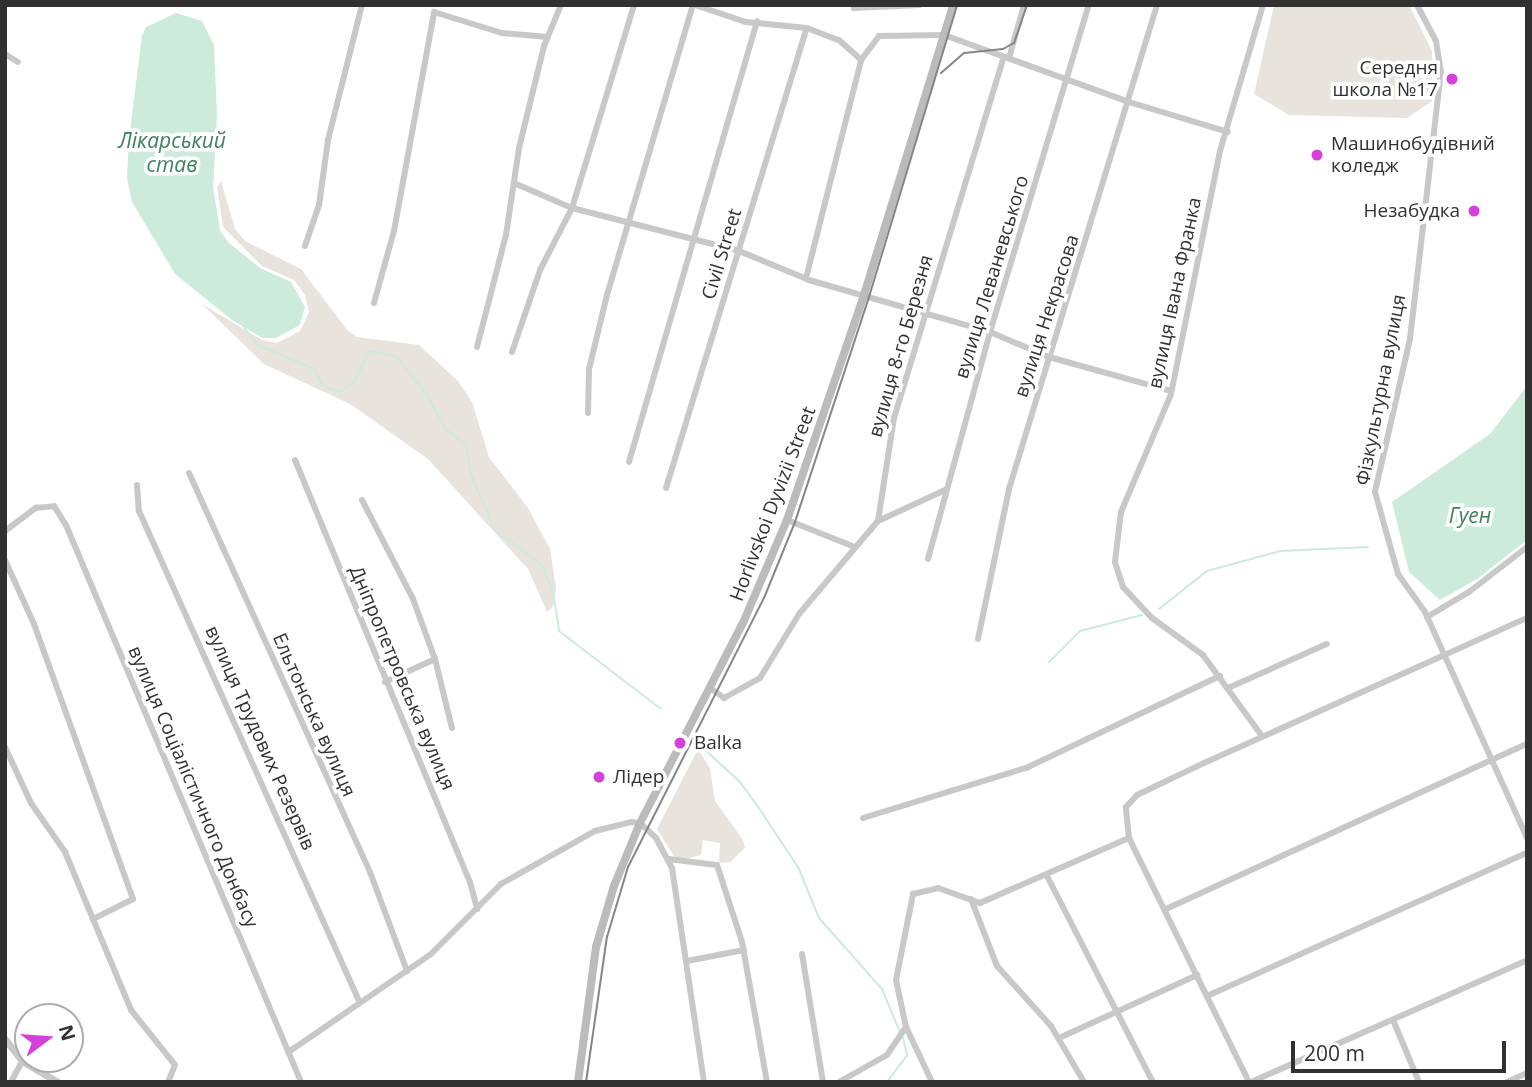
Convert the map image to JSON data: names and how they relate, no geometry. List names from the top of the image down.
{
  "streets": {
    "main road": ["Horlivskoi Dyvizii Street"],
    "street": [
      "Civil Street",
      "вулиця Леваневського",
      "вулиця Івана Франка",
      "вулиця Некрасова",
      "вулиця 8-го Березня",
      "Фізкультурна вулиця",
      "Дніпропетровська вулиця",
      "Ельтонська вулиця",
      "вулиця Трудових Резервів",
      "вулиця Соціалістичного Донбасу"
    ]
  },
  "water": ["Лікарський став", "Гуен"],
  "places": [
    "Середня школа №17",
    "Машинобудівний коледж",
    "Незабудка",
    "Balka",
    "Лідер"
  ],
  "scale_bar": "200 m",
  "north": "right"
}
